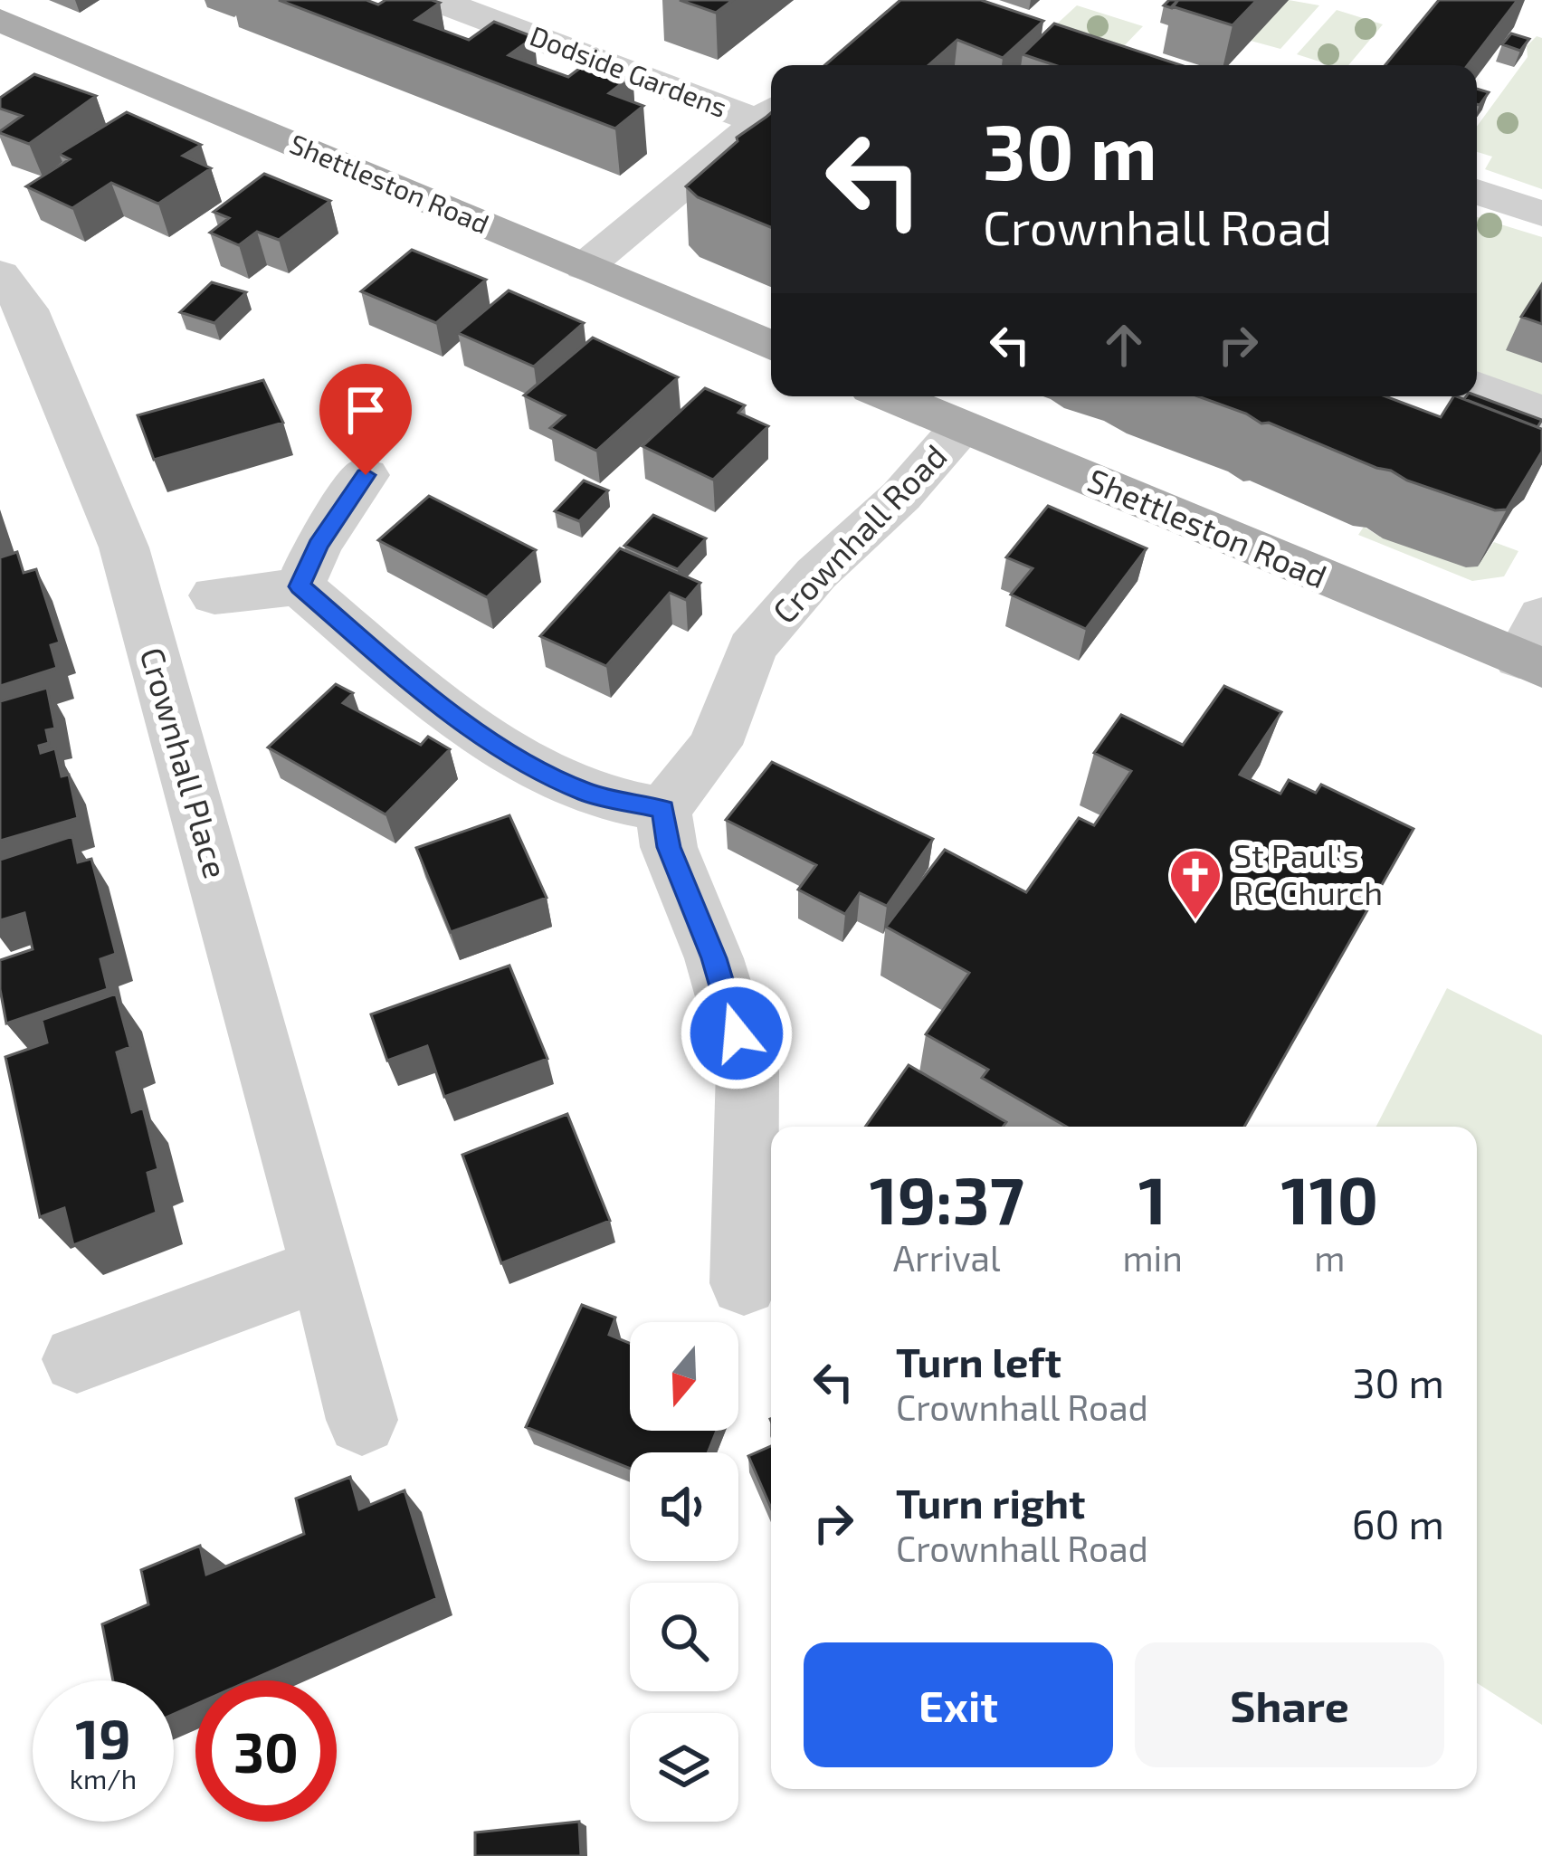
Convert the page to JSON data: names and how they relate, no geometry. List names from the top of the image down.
{
  "streets": {
    "main road": ["Shettleston Road"],
    "street": ["Dodside Gardens", "Crownhall Road", "Crownhall Place"]
  },
  "crossings": [
    ["Shettleston Road", "Crownhall Road"]
  ],
  "places": {
    "church": ["St Paul's RC Church"]
  },
  "north": "bottom",
  "page": {
    "turn": ["30 m", "Crownhall Road"],
    "eta": [
      "19:37",
      "Arrival",
      "1",
      "min",
      "110",
      "m"
    ],
    "list": [
      {
        "name": "Turn left",
        "note": "Crownhall Road",
        "value": "30 m"
      },
      {
        "name": "Turn right",
        "note": "Crownhall Road",
        "value": "60 m"
      }
    ],
    "buttons": ["Exit", "Share"],
    "speed": "19 km/h",
    "limit": "30"
  }
}
